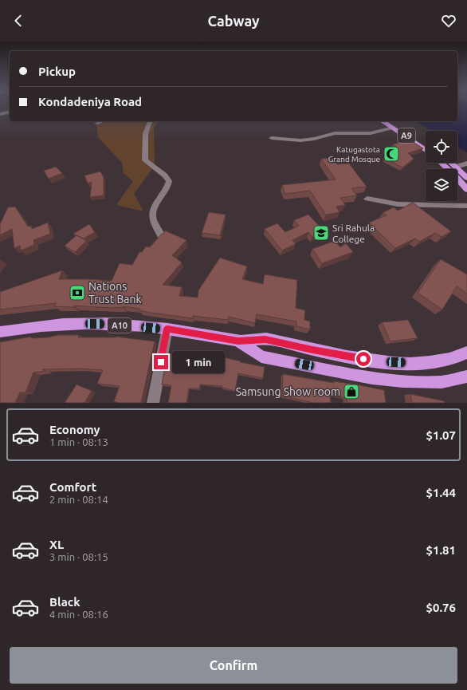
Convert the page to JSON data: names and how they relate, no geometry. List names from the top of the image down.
{
  "streets": {
    "highway": ["A9", "A10"]
  },
  "places": {
    "mosque": ["Katugastota Grand Mosque"],
    "school or university": ["Sri Rahula College"],
    "bank": ["Nations Trust Bank"],
    "shop": ["Samsung Show room"]
  },
  "page": {
    "header": "Cabway",
    "banner": ["Pickup", "Kondadeniya Road"],
    "bubble": "1 min",
    "list": [
      {
        "name": "Economy",
        "note": "1 min · 08:13",
        "value": "$1.07"
      },
      {
        "name": "Comfort",
        "note": "2 min · 08:14",
        "value": "$1.44"
      },
      {
        "name": "XL",
        "note": "3 min · 08:15",
        "value": "$1.81"
      },
      {
        "name": "Black",
        "note": "4 min · 08:16",
        "value": "$0.76"
      }
    ],
    "buttons": "Confirm"
  }
}
